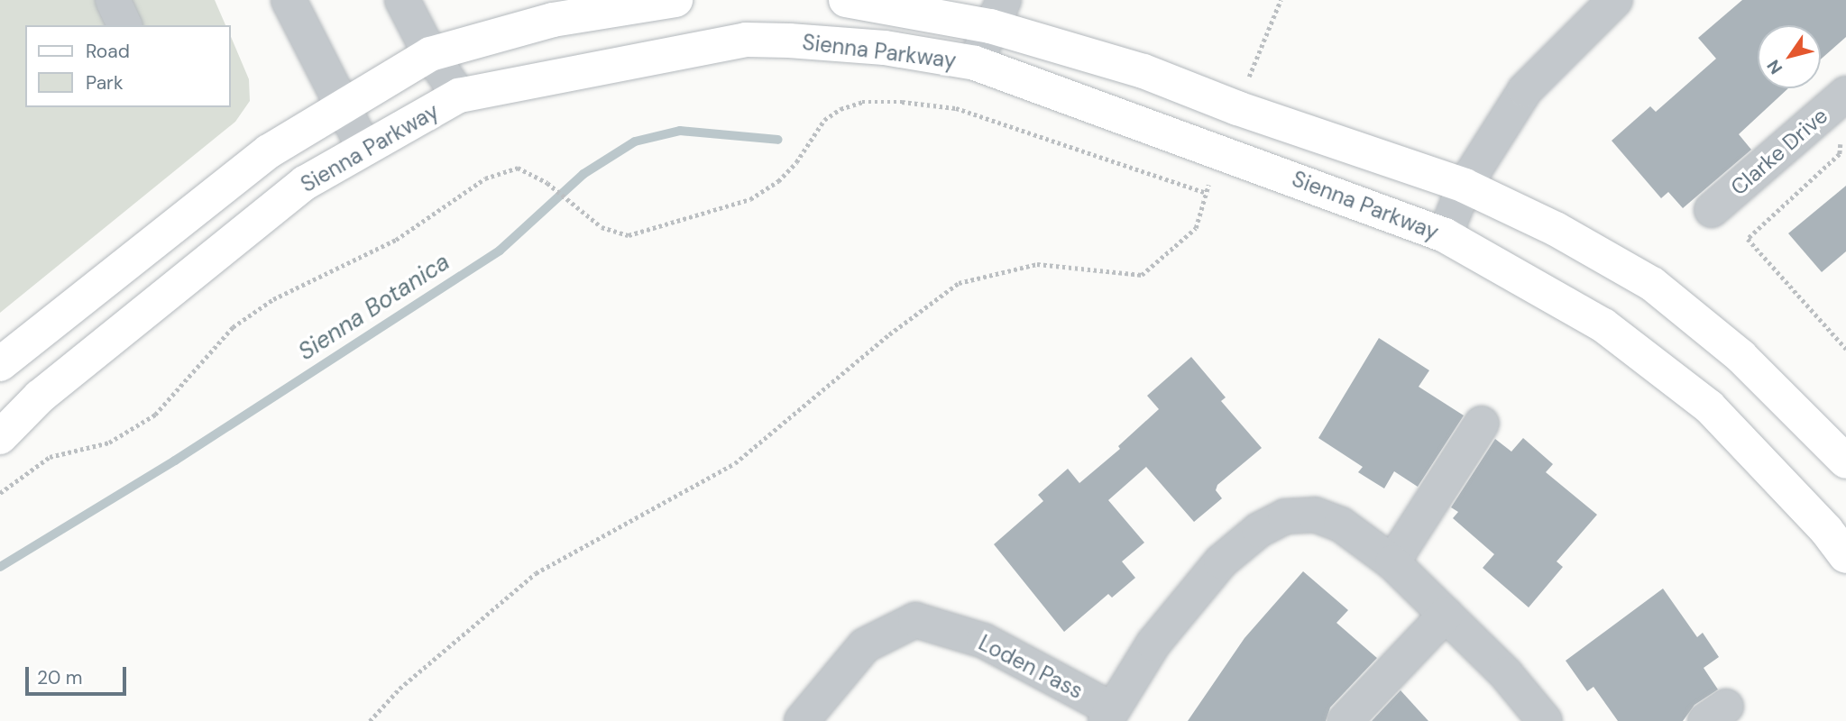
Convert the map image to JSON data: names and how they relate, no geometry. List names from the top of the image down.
{
  "streets": {
    "main road": ["Sienna Parkway"],
    "street": ["Clarke Drive", "Loden Pass"]
  },
  "water": ["Sienna Botanica"],
  "legend": ["Road", "Park"],
  "scale_bar": "20 m",
  "north": "bottom left"
}
